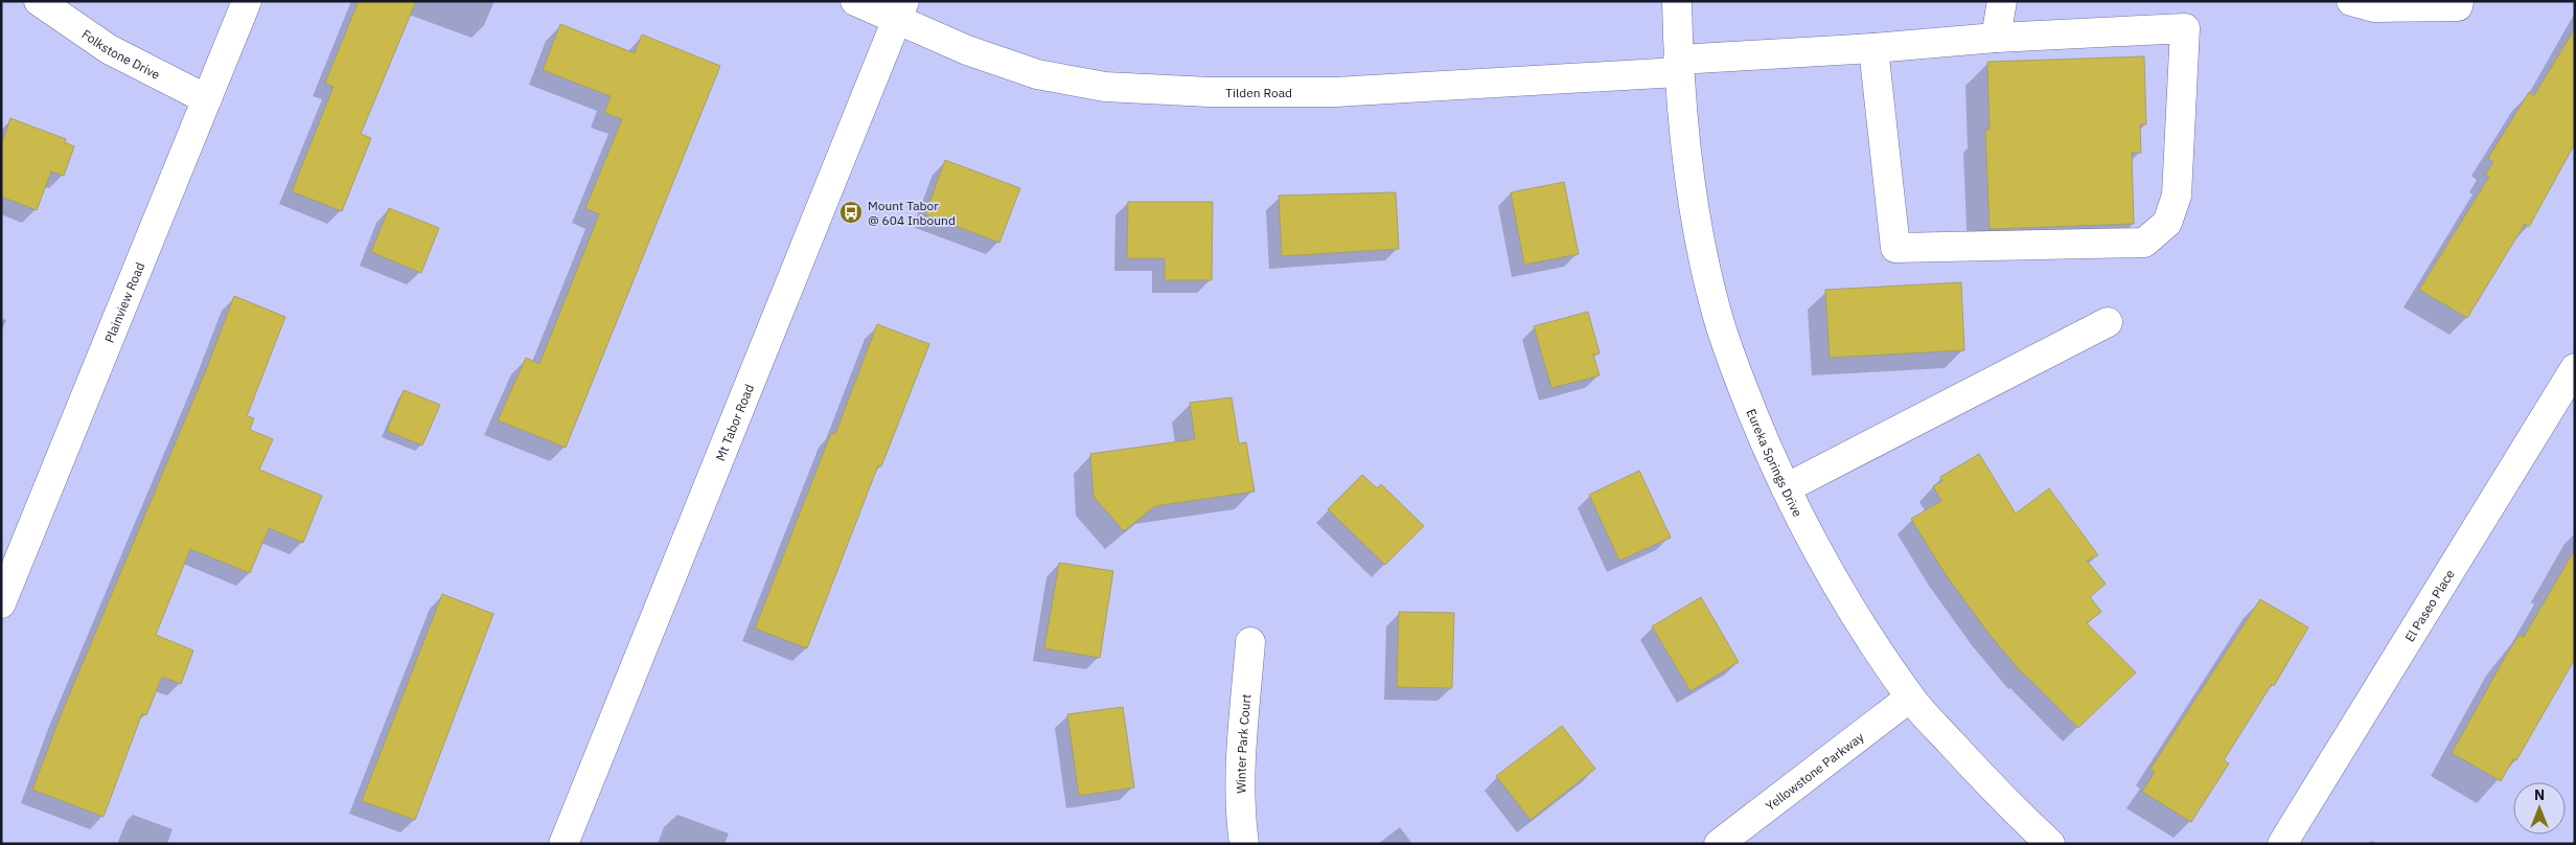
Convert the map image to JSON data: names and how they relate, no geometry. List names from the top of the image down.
{
  "streets": {
    "street": [
      "Folkstone Drive",
      "Tilden Road",
      "Plainview Road",
      "Mt Tabor Road",
      "Eureka Springs Drive",
      "El Paseo Place",
      "Winter Park Court",
      "Yellowstone Parkway"
    ]
  },
  "crossings": [
    ["Folkstone Drive", "Plainview Road"],
    ["Tilden Road", "Mt Tabor Road"],
    ["Tilden Road", "Eureka Springs Drive"],
    ["Eureka Springs Drive", "Yellowstone Parkway"]
  ],
  "places": {
    "bus stop": ["Mount Tabor @ 604 Inbound"]
  },
  "north": "top"
}
